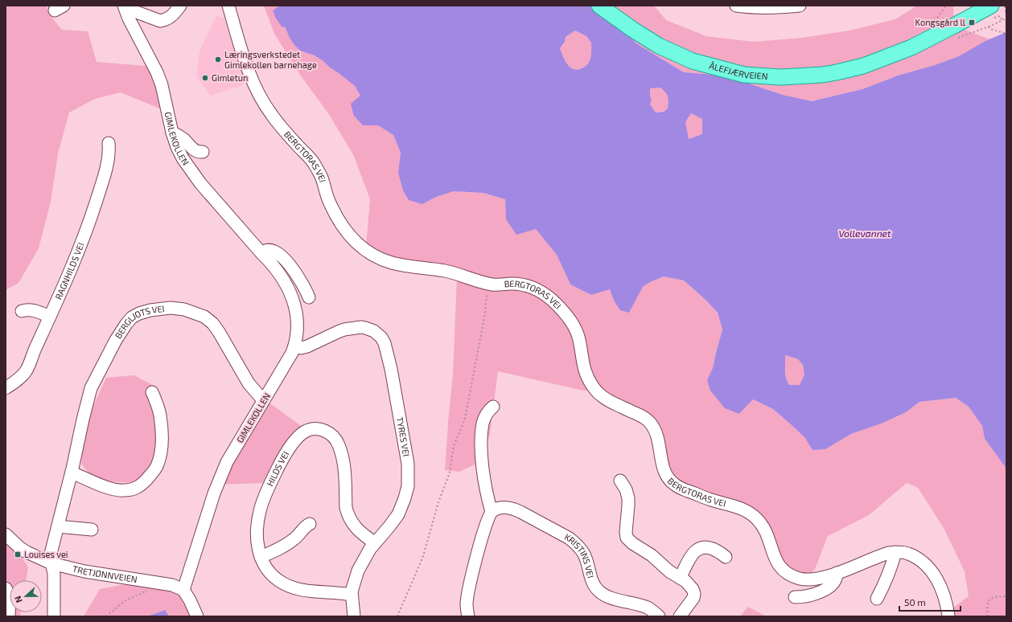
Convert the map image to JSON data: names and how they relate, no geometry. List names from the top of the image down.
{
  "streets": {
    "main road": ["ÅLEFJÆRVEIEN"],
    "street": [
      "GIMLEKOLLEN",
      "BERGTORAS VEI",
      "RAGNHILDS VEI",
      "BERGLJOTS VEI",
      "TYRES VEI",
      "HILDS VEI",
      "KRISTINS VEI",
      "TRETJØNNVEIEN"
    ]
  },
  "crossings": [
    ["GIMLEKOLLEN", "BERGLJOTS VEI"],
    ["GIMLEKOLLEN", "TYRES VEI"],
    ["GIMLEKOLLEN", "TRETJØNNVEIEN"],
    ["BERGLJOTS VEI", "TRETJØNNVEIEN"],
    ["TYRES VEI", "HILDS VEI"]
  ],
  "water": ["Vollevannet"],
  "places": {
    "transit": ["Kongsgård ll", "Louises vei"],
    "other": ["Læringsverkstedet Gimlekollen barnehage", "Gimletun"]
  },
  "scale_bar": "50 m",
  "north": "left"
}
